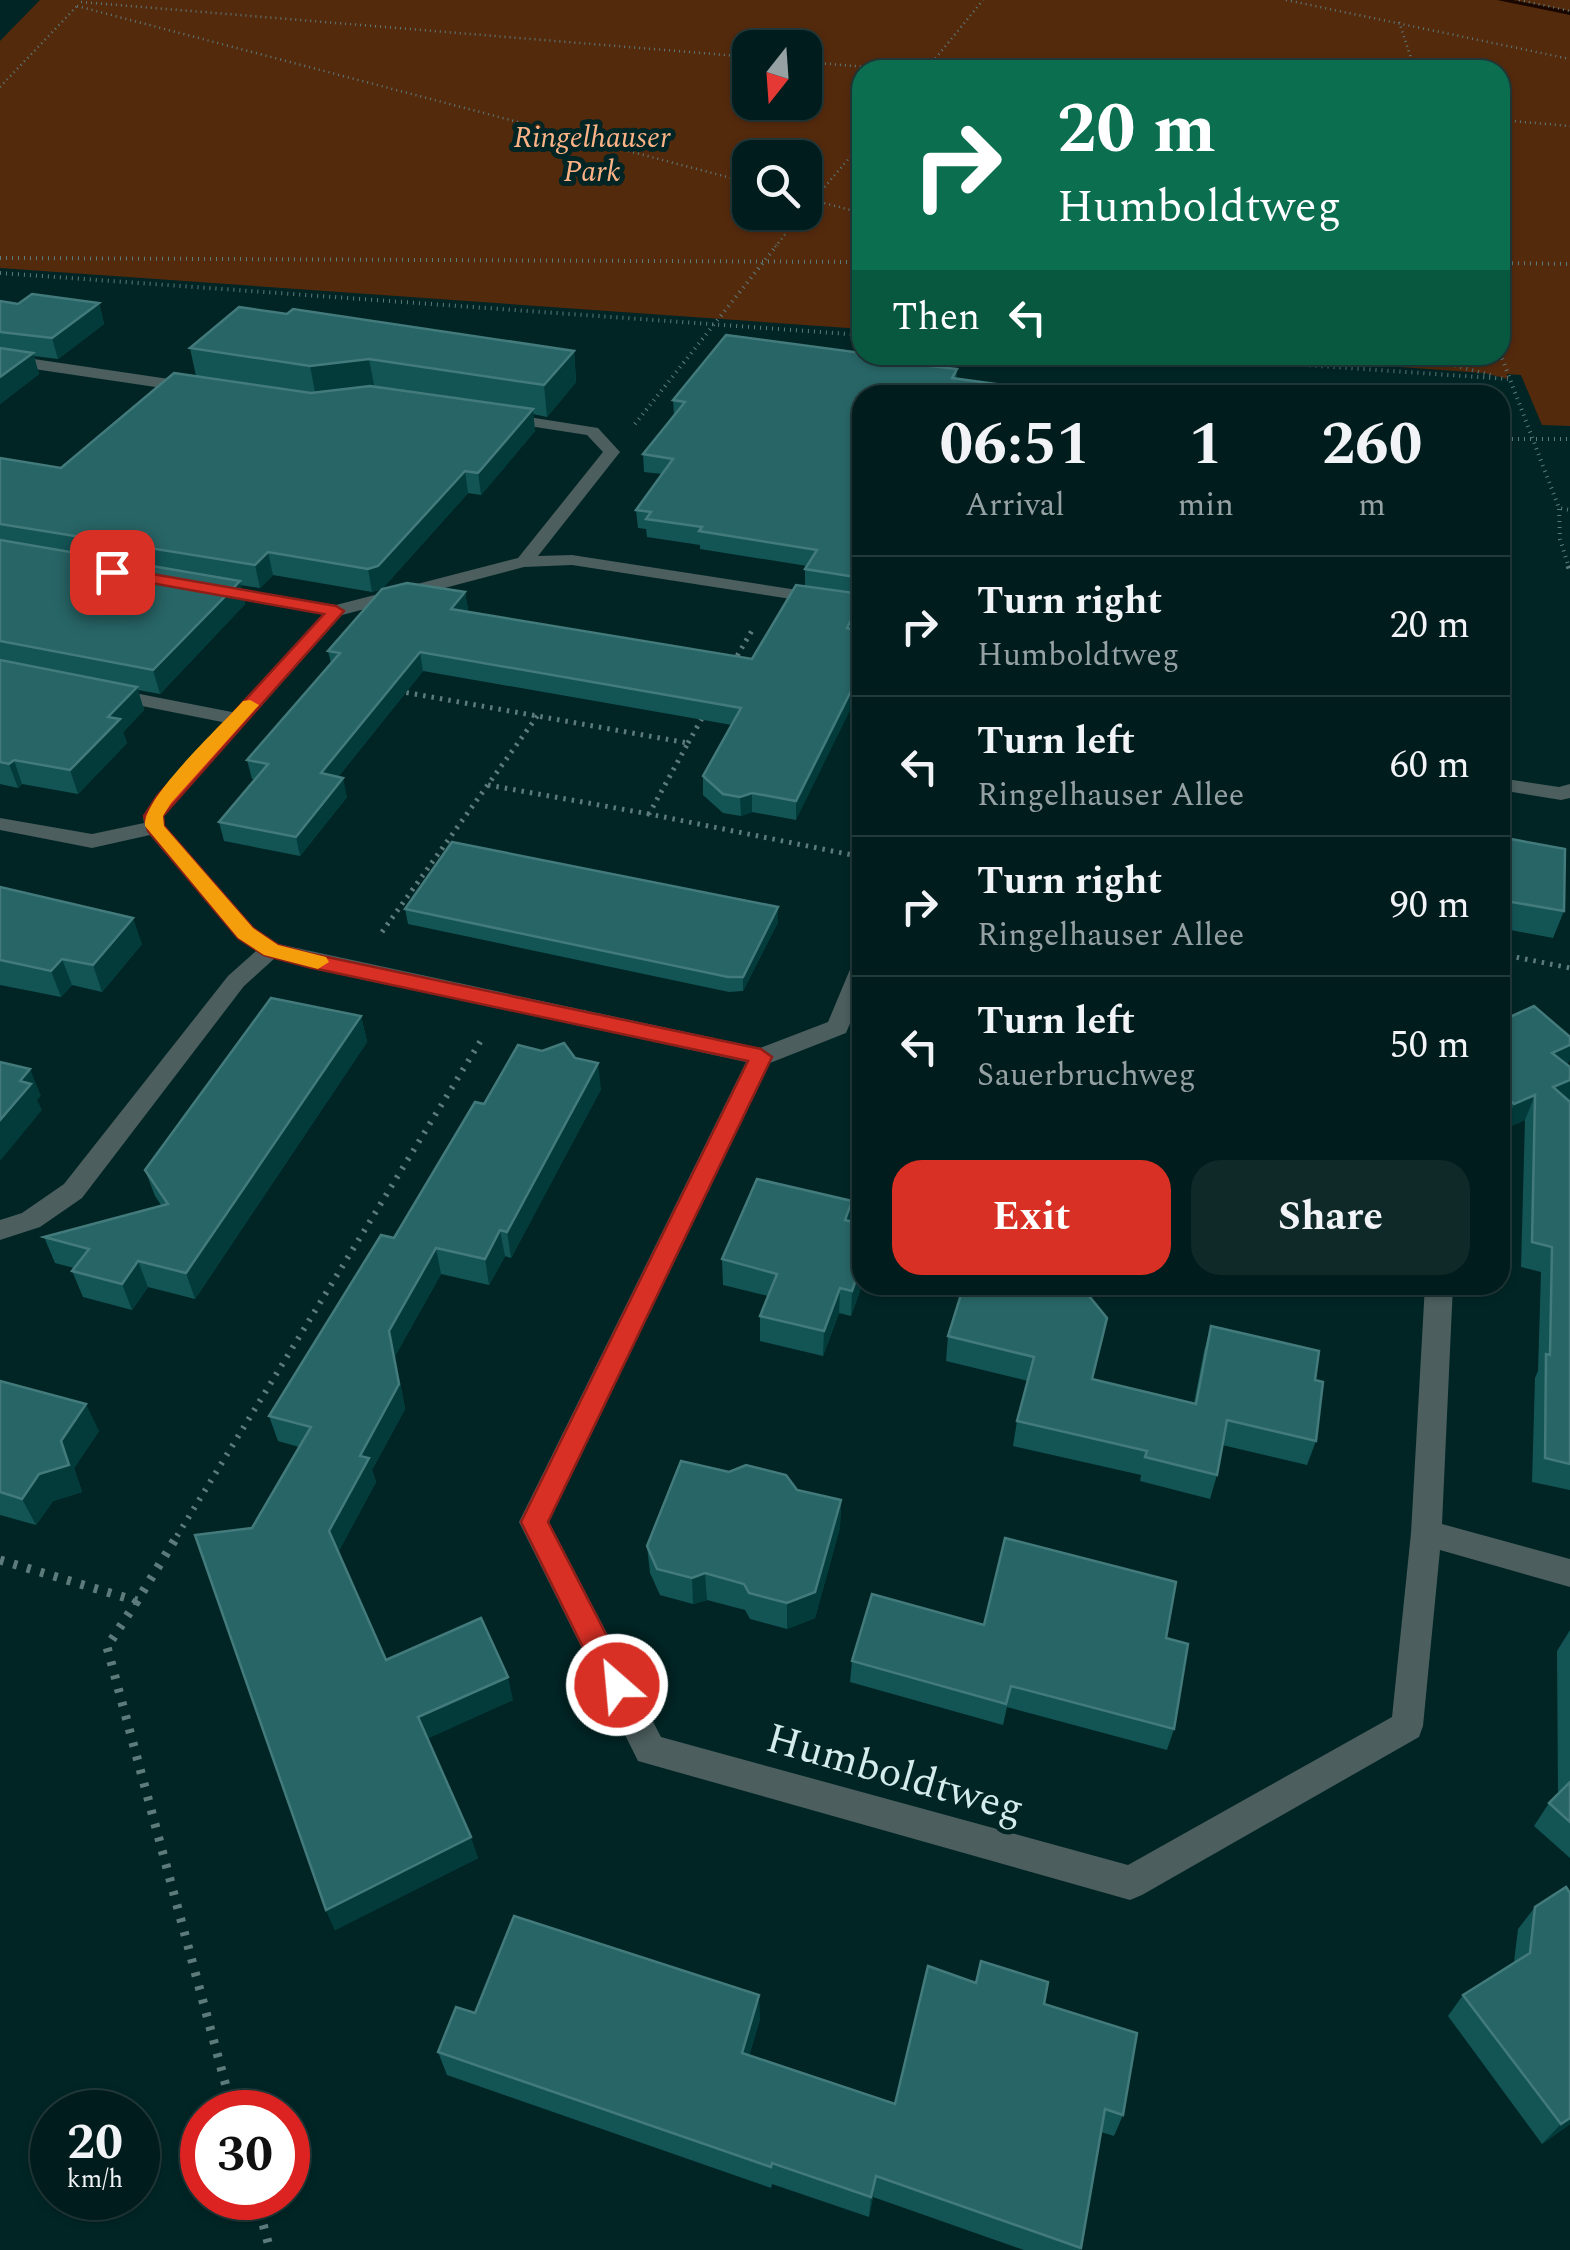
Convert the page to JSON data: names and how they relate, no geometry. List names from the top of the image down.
{
  "streets": {
    "street": ["Humboldtweg"]
  },
  "parks": ["Ringelhauser Park"],
  "north": "bottom",
  "page": {
    "turn": ["20 m", "Humboldtweg"],
    "then": "Then",
    "eta": [
      "06:51",
      "Arrival",
      "1",
      "min",
      "260",
      "m"
    ],
    "list": [
      {
        "name": "Turn right",
        "note": "Humboldtweg",
        "value": "20 m"
      },
      {
        "name": "Turn left",
        "note": "Ringelhauser Allee",
        "value": "60 m"
      },
      {
        "name": "Turn right",
        "note": "Ringelhauser Allee",
        "value": "90 m"
      },
      {
        "name": "Turn left",
        "note": "Sauerbruchweg",
        "value": "50 m"
      }
    ],
    "buttons": ["Exit", "Share"],
    "speed": "20 km/h",
    "limit": "30"
  }
}
